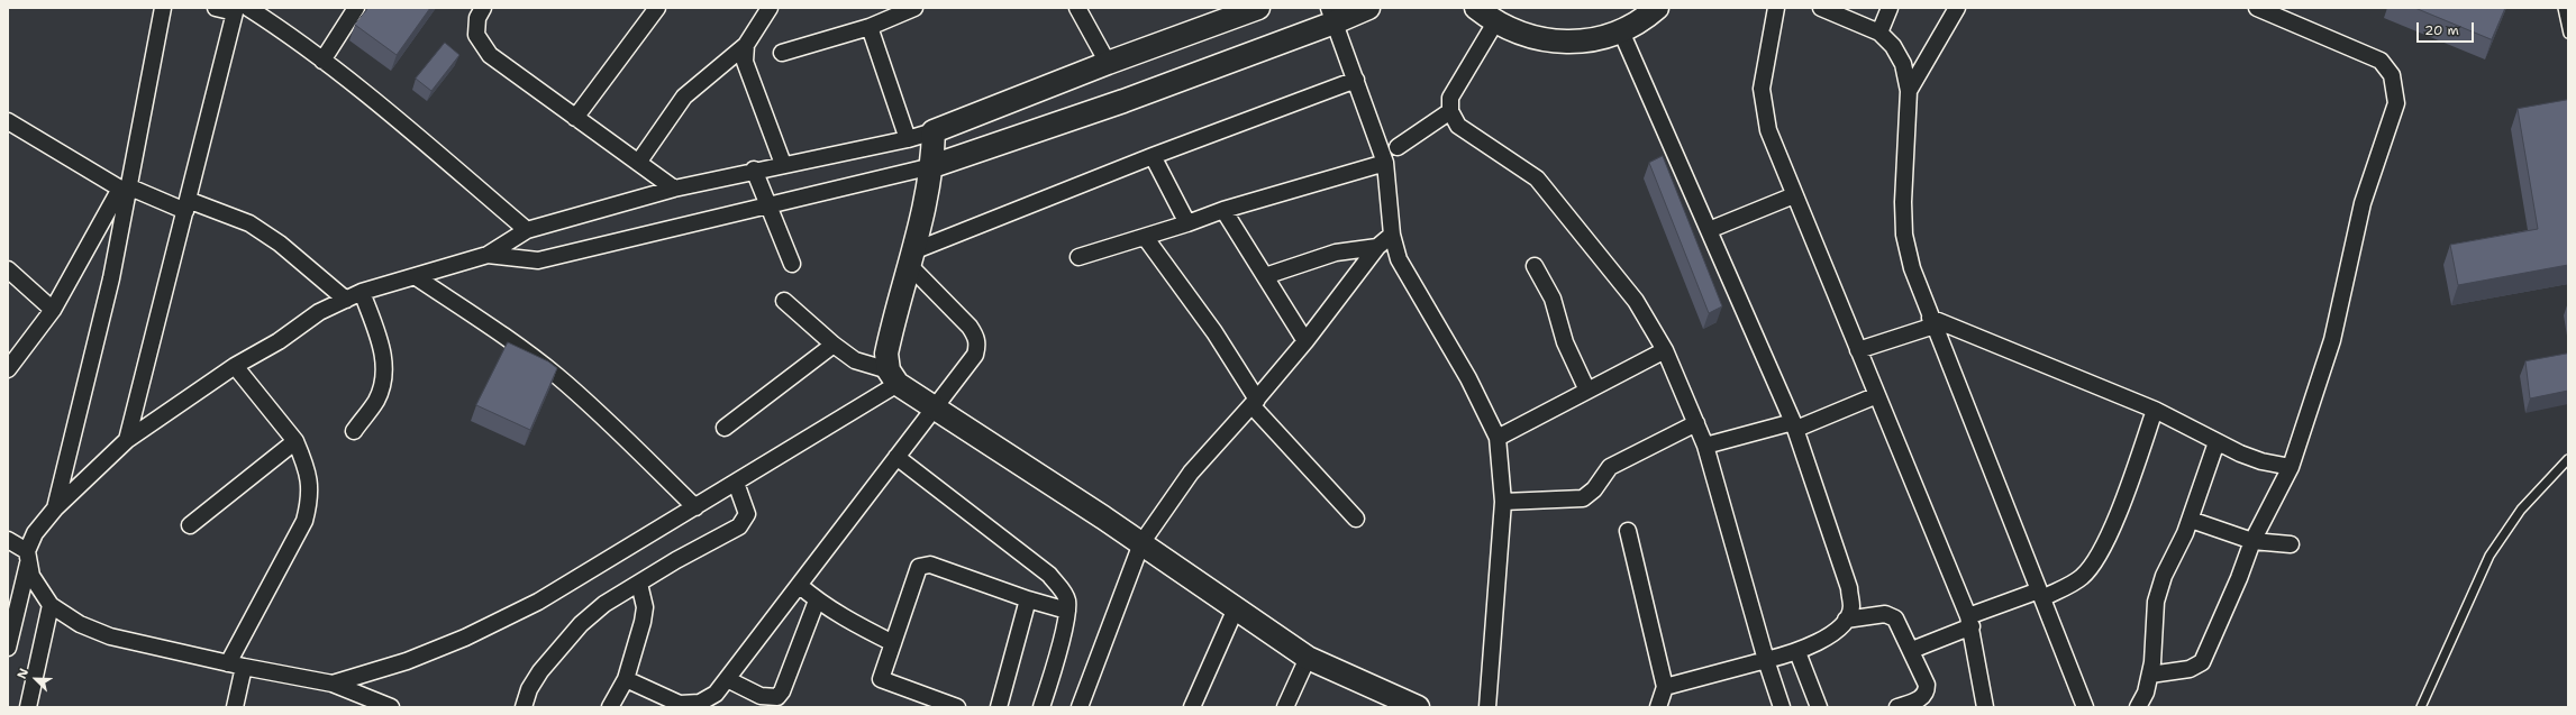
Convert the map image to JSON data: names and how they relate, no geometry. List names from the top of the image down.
{
  "scale_bar": "20 m",
  "north": "top left"
}
